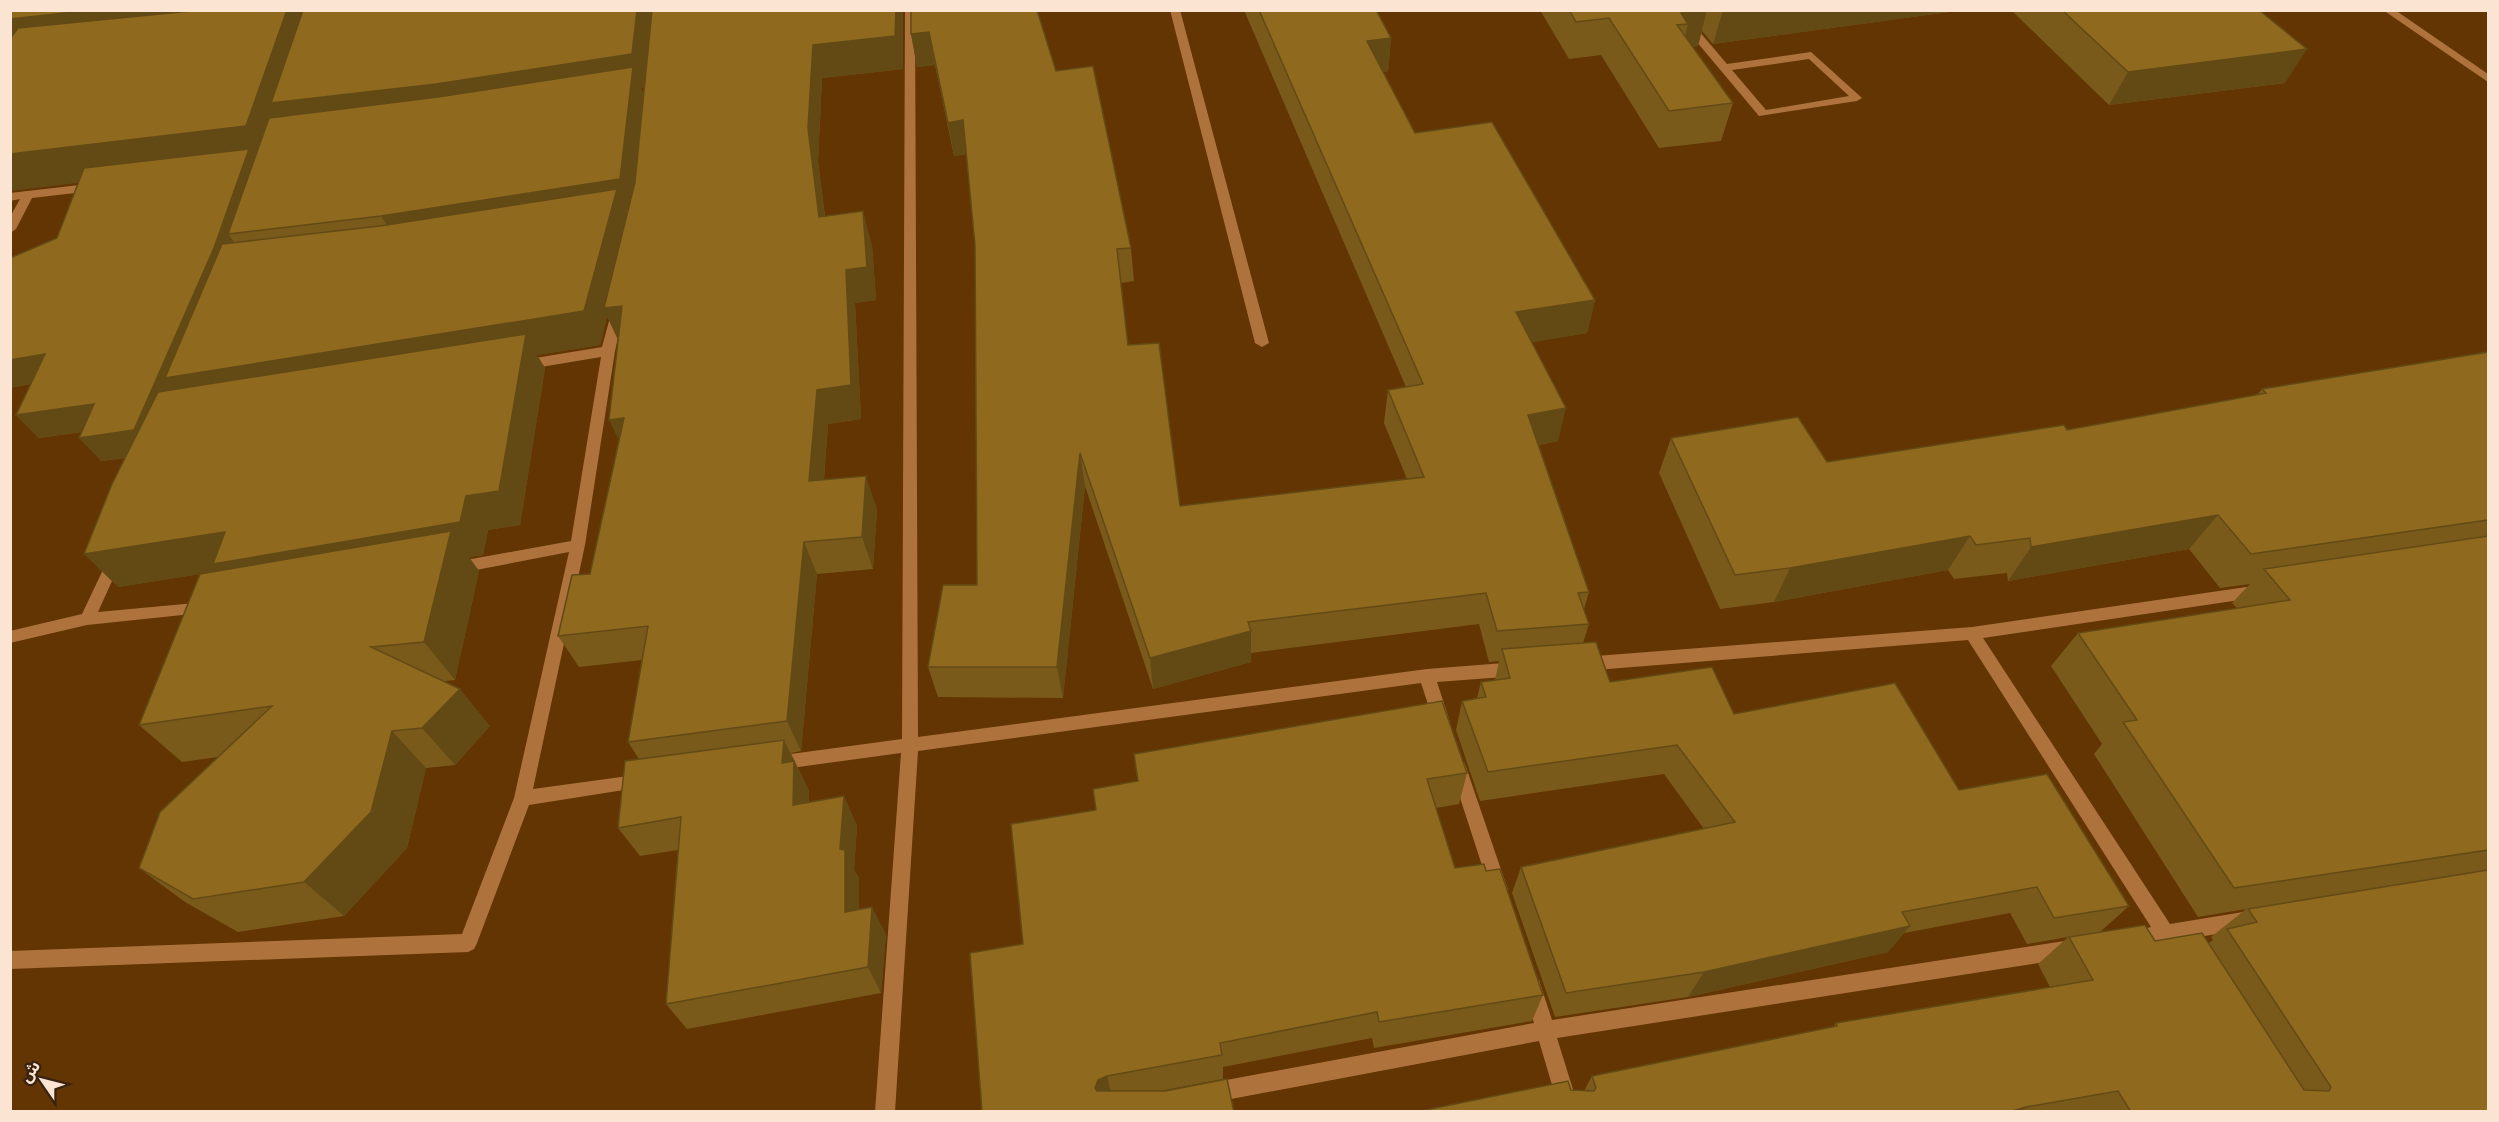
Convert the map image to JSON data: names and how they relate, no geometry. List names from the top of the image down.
{
  "north": "top left"
}
